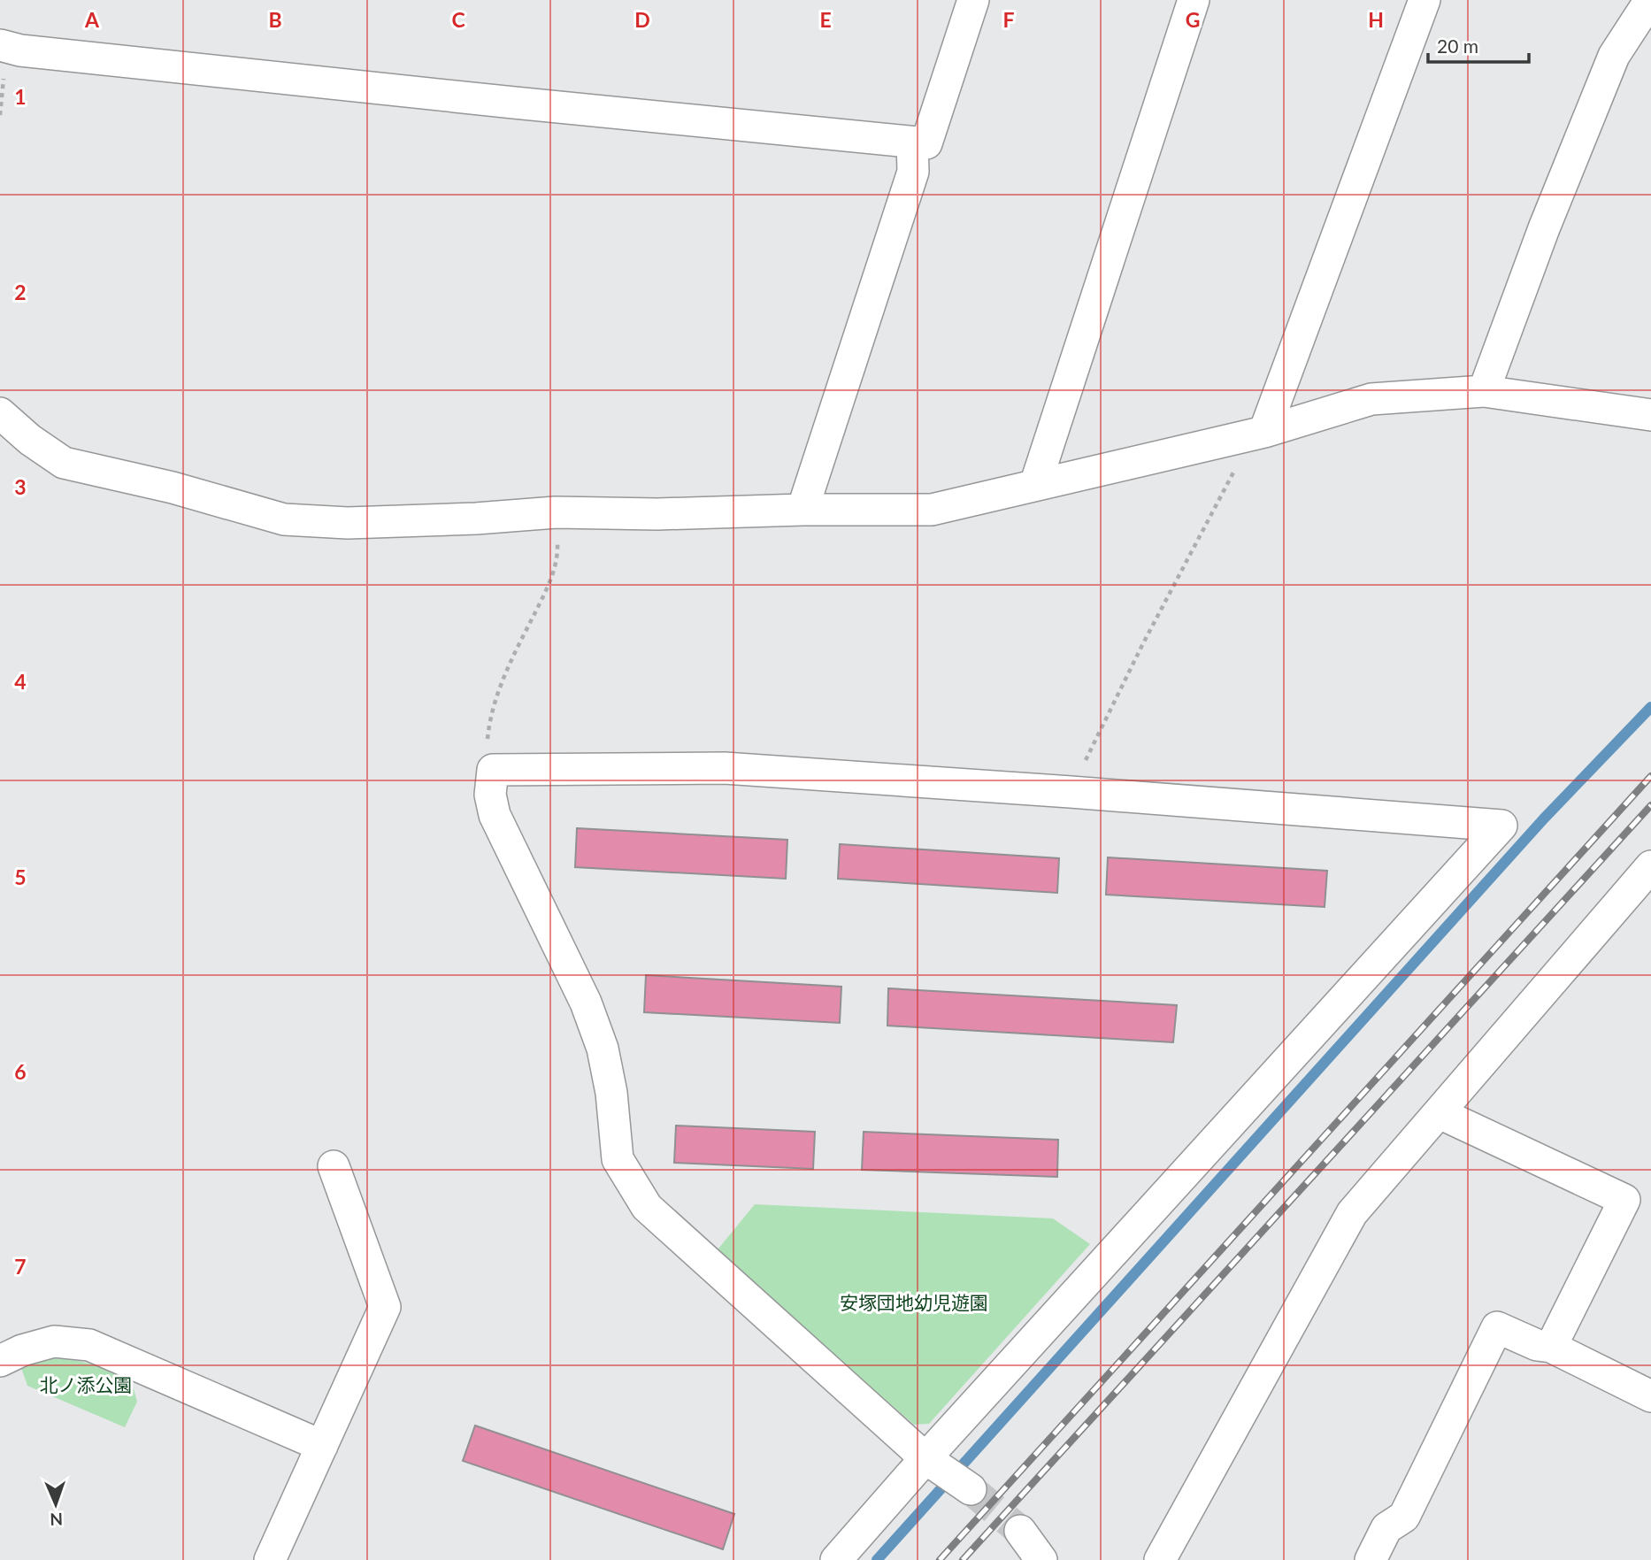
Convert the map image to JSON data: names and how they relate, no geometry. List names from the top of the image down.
{
  "parks": ["安塚団地幼児遊園", "北ノ添公園"],
  "scale_bar": "20 m",
  "north": "bottom",
  "grid": {
    "columns": [
      "A",
      "B",
      "C",
      "D",
      "E",
      "F",
      "G",
      "H"
    ],
    "rows": [
      "1",
      "2",
      "3",
      "4",
      "5",
      "6",
      "7"
    ]
  }
}
